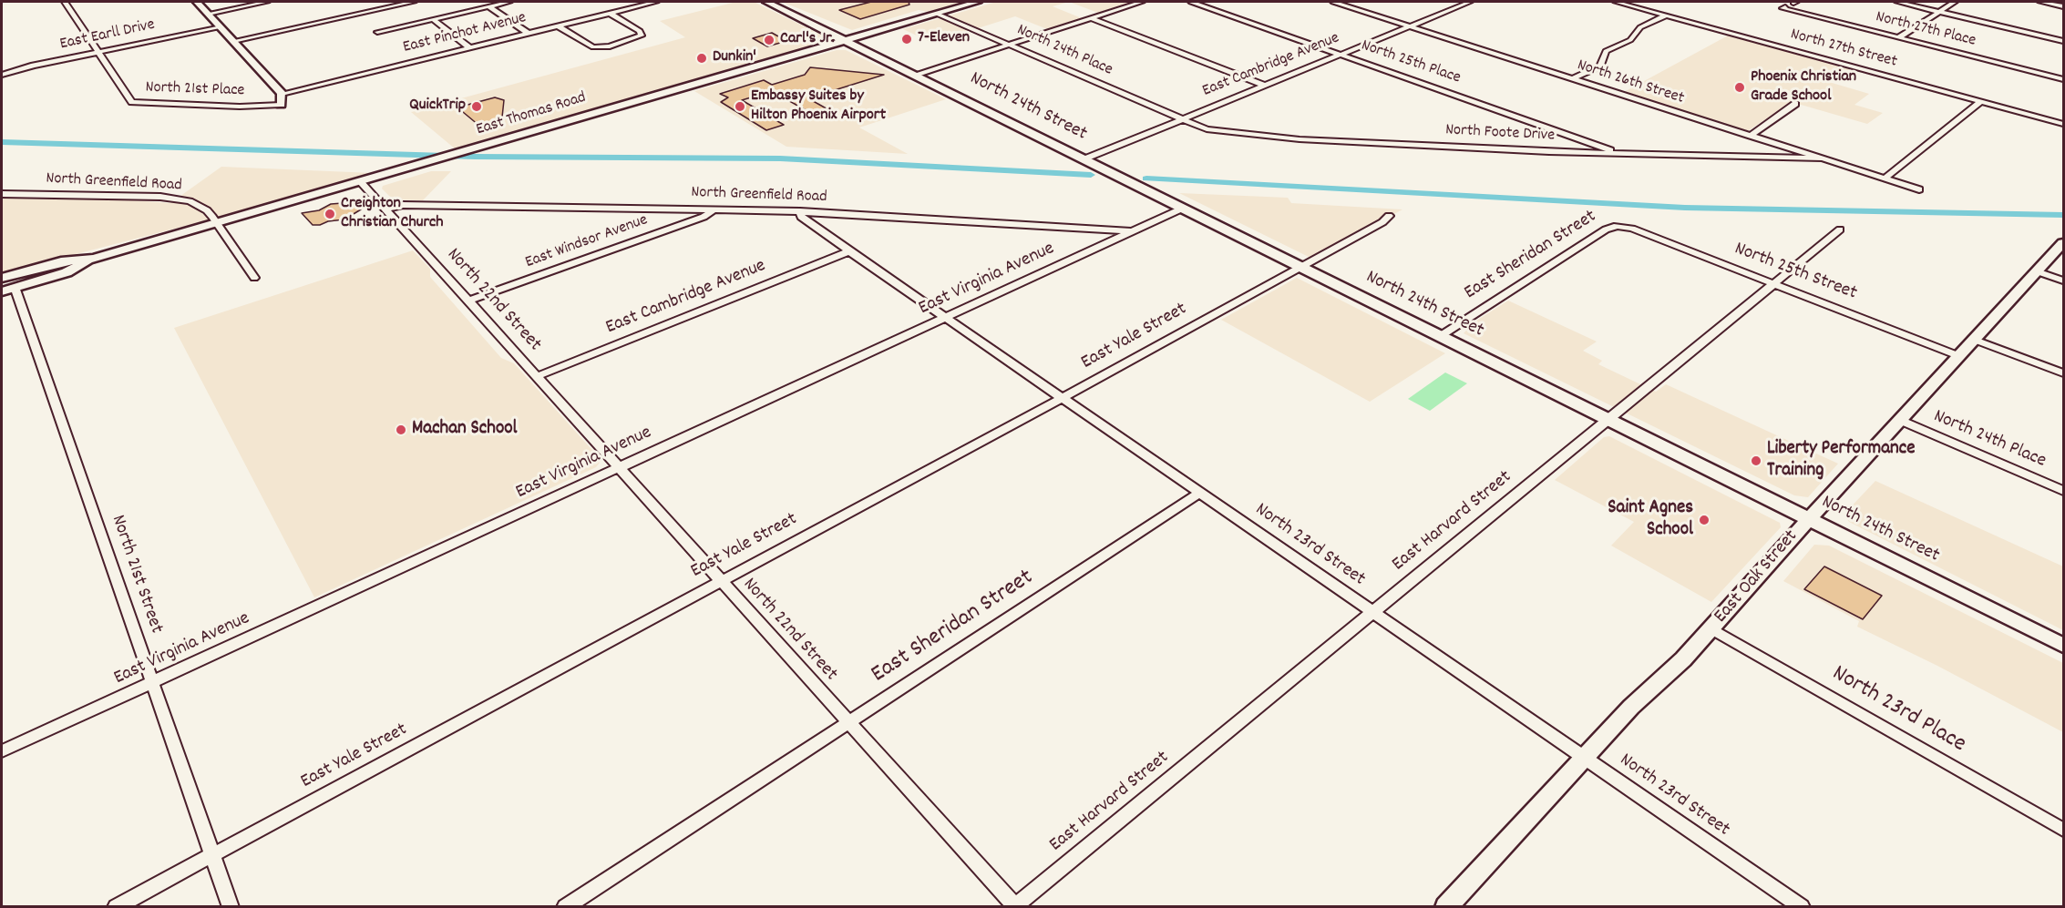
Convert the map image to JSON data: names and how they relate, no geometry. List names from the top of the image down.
{
  "streets": {
    "main road": ["North 24th Street", "East Thomas Road", "East Oak Street"],
    "street": [
      "North 27th Place",
      "East Pinchot Avenue",
      "East Earll Drive",
      "North 27th Street",
      "North 24th Place",
      "North 25th Place",
      "East Cambridge Avenue",
      "North 26th Street",
      "North 21st Place",
      "North Foote Drive",
      "North Greenfield Road",
      "East Windsor Avenue",
      "East Sheridan Street",
      "North 25th Street",
      "East Virginia Avenue",
      "North 22nd Street",
      "East Yale Street",
      "East Harvard Street",
      "North 23rd Street",
      "North 21st Street",
      "North 23rd Place"
    ]
  },
  "crossings": [
    ["East Earll Drive", "North 21st Place"],
    ["North 24th Place", "East Cambridge Avenue"],
    ["North 24th Place", "East Thomas Road"],
    ["North 24th Place", "North Foote Drive"],
    ["North 24th Place", "East Oak Street"],
    ["North 25th Place", "East Cambridge Avenue"],
    ["North 25th Place", "North Foote Drive"],
    ["East Cambridge Avenue", "North 26th Street"],
    ["East Cambridge Avenue", "North 24th Street"],
    ["East Cambridge Avenue", "North Foote Drive"],
    ["East Cambridge Avenue", "North 22nd Street"],
    ["East Cambridge Avenue", "North 23rd Street"],
    ["North 26th Street", "North Foote Drive"],
    ["North 24th Street", "East Thomas Road"],
    ["North 24th Street", "East Sheridan Street"],
    ["North 24th Street", "East Virginia Avenue"],
    ["North 24th Street", "East Yale Street"],
    ["North 24th Street", "East Harvard Street"],
    ["North 24th Street", "East Oak Street"],
    ["East Thomas Road", "North Greenfield Road"],
    ["East Thomas Road", "North 22nd Street"],
    ["East Thomas Road", "North 21st Street"],
    ["North Greenfield Road", "East Windsor Avenue"],
    ["North Greenfield Road", "East Virginia Avenue"],
    ["North Greenfield Road", "North 22nd Street"],
    ["North Greenfield Road", "North 23rd Street"],
    ["East Windsor Avenue", "North 22nd Street"],
    ["East Sheridan Street", "North 25th Street"],
    ["East Sheridan Street", "North 22nd Street"],
    ["East Sheridan Street", "North 23rd Street"],
    ["North 25th Street", "East Harvard Street"],
    ["North 25th Street", "East Oak Street"],
    ["East Virginia Avenue", "North 22nd Street"],
    ["East Virginia Avenue", "North 23rd Street"],
    ["East Virginia Avenue", "North 21st Street"],
    ["North 22nd Street", "East Yale Street"],
    ["North 22nd Street", "East Harvard Street"],
    ["East Yale Street", "North 23rd Street"],
    ["East Yale Street", "North 21st Street"],
    ["East Harvard Street", "North 23rd Street"],
    ["North 23rd Street", "East Oak Street"],
    ["East Oak Street", "North 23rd Place"]
  ],
  "places": [
    "7-Eleven",
    "Carl's Jr.",
    "Dunkin'",
    "Phoenix Christian Grade School",
    "QuickTrip",
    "Embassy Suites by Hilton Phoenix Airport",
    "Creighton Christian Church",
    "Machan School",
    "Liberty Performance Training",
    "Saint Agnes School"
  ]
}
